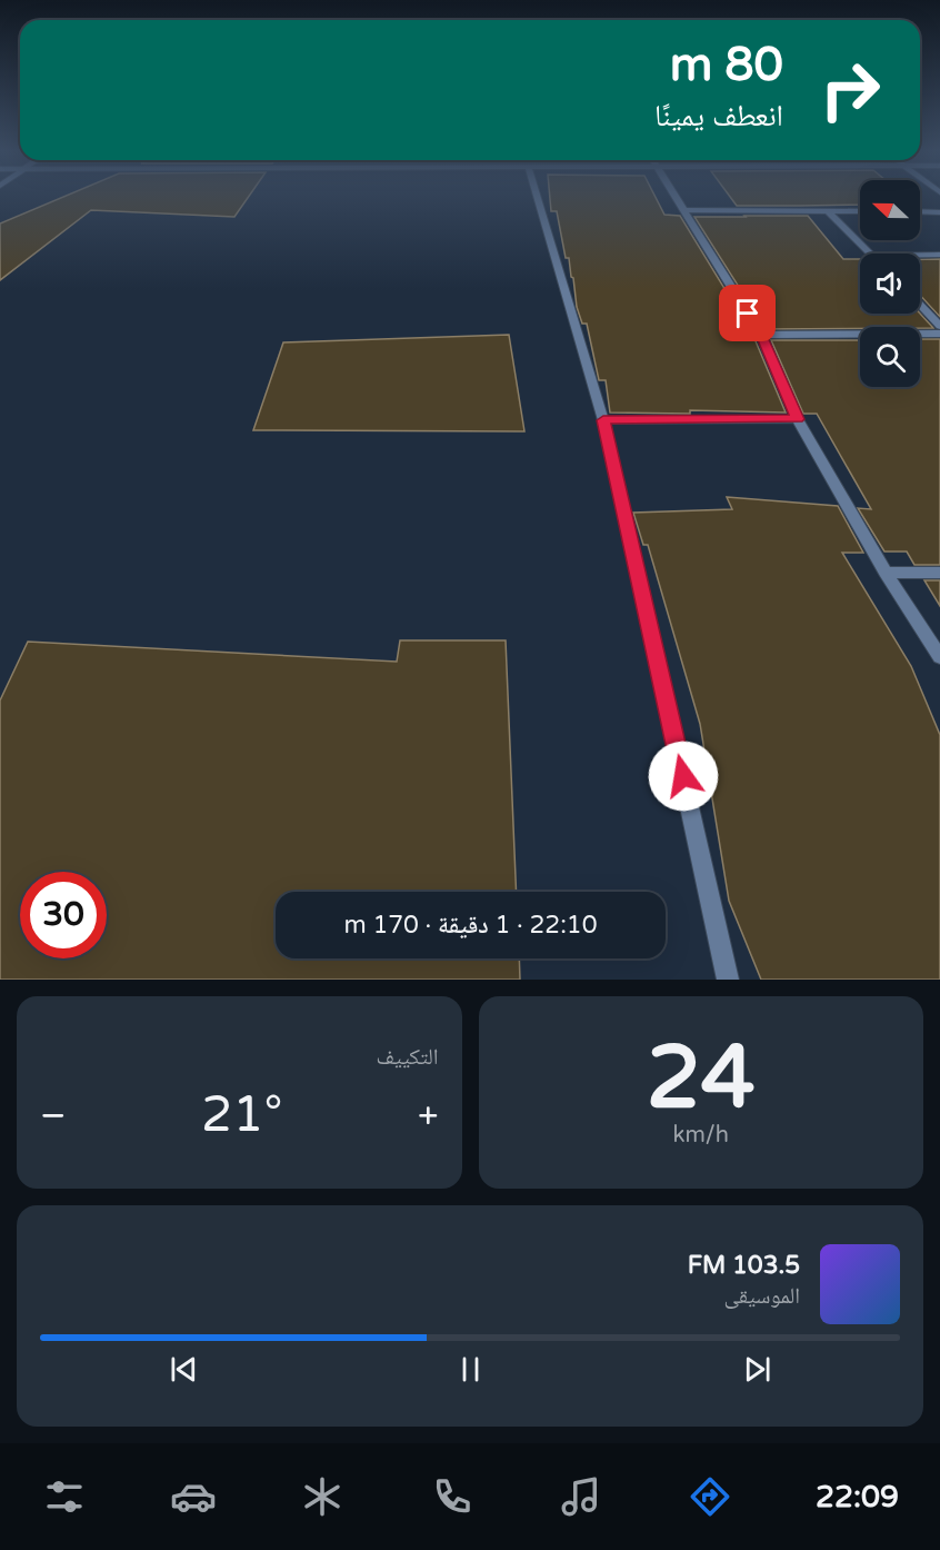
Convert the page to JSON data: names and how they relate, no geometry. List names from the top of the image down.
{
  "north": "left",
  "page": {
    "turn": ["80 m", "انعطف يمينًا"],
    "limit": "30",
    "trip": "22:10 · 1 دقيقة · 170 m",
    "tile": [
      ["24", "km/h"],
      "التكييف"
    ],
    "heat": ["−", "21°", "+"],
    "song": ["103.5 FM", "الموسيقى"],
    "tabs": "22:09"
  }
}
